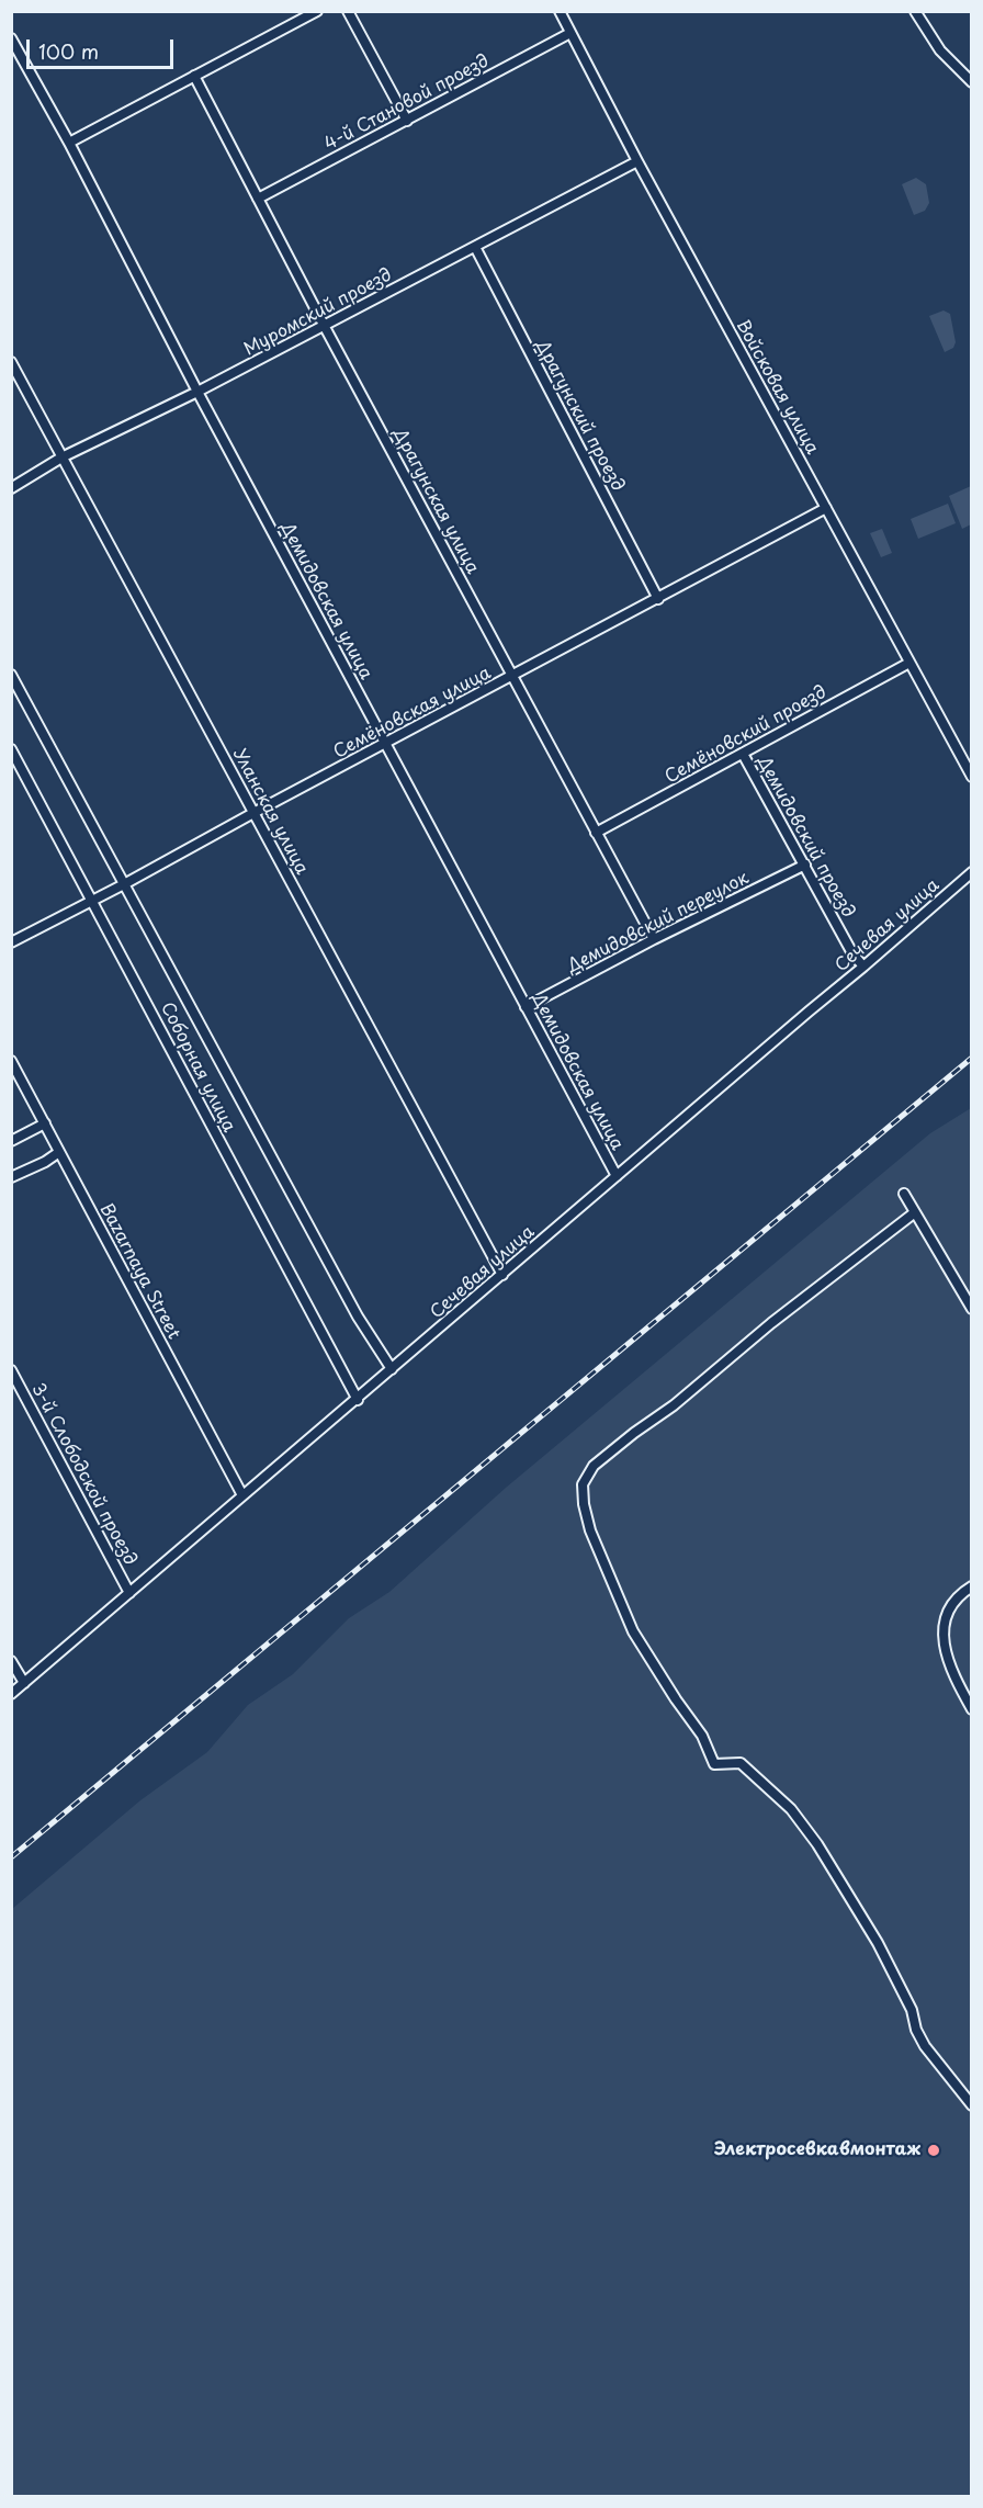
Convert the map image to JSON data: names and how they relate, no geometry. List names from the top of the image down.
{
  "streets": {
    "street": [
      "4-й Становой проезд",
      "Муромский проезд",
      "Войсковая улица",
      "Драгунский проезд",
      "Драгунская улица",
      "Демидовская улица",
      "Семёновская улица",
      "Семёновский проезд",
      "Уланская улица",
      "Демидовский проезд",
      "Демидовский переулок",
      "Сечевая улица",
      "Соборная улица",
      "Bazarnaya Street",
      "3-й Слободской проезд"
    ]
  },
  "crossings": [
    ["4-й Становой проезд", "Войсковая улица"],
    ["4-й Становой проезд", "Драгунская улица"],
    ["Муромский проезд", "Войсковая улица"],
    ["Муромский проезд", "Драгунский проезд"],
    ["Муромский проезд", "Драгунская улица"],
    ["Муромский проезд", "Демидовская улица"],
    ["Муромский проезд", "Уланская улица"],
    ["Войсковая улица", "Семёновская улица"],
    ["Войсковая улица", "Семёновский проезд"],
    ["Драгунский проезд", "Семёновская улица"],
    ["Драгунская улица", "Семёновская улица"],
    ["Драгунская улица", "Семёновский проезд"],
    ["Драгунская улица", "Демидовский переулок"],
    ["Демидовская улица", "Семёновская улица"],
    ["Демидовская улица", "Демидовский переулок"],
    ["Демидовская улица", "Сечевая улица"],
    ["Семёновская улица", "Уланская улица"],
    ["Семёновская улица", "Соборная улица"],
    ["Семёновский проезд", "Демидовский проезд"],
    ["Уланская улица", "Сечевая улица"],
    ["Демидовский проезд", "Демидовский переулок"],
    ["Демидовский проезд", "Сечевая улица"],
    ["Сечевая улица", "Соборная улица"],
    ["Сечевая улица", "Bazarnaya Street"],
    ["Сечевая улица", "3-й Слободской проезд"]
  ],
  "places": ["Электросевкавмонтаж"],
  "scale_bar": "100 m"
}
